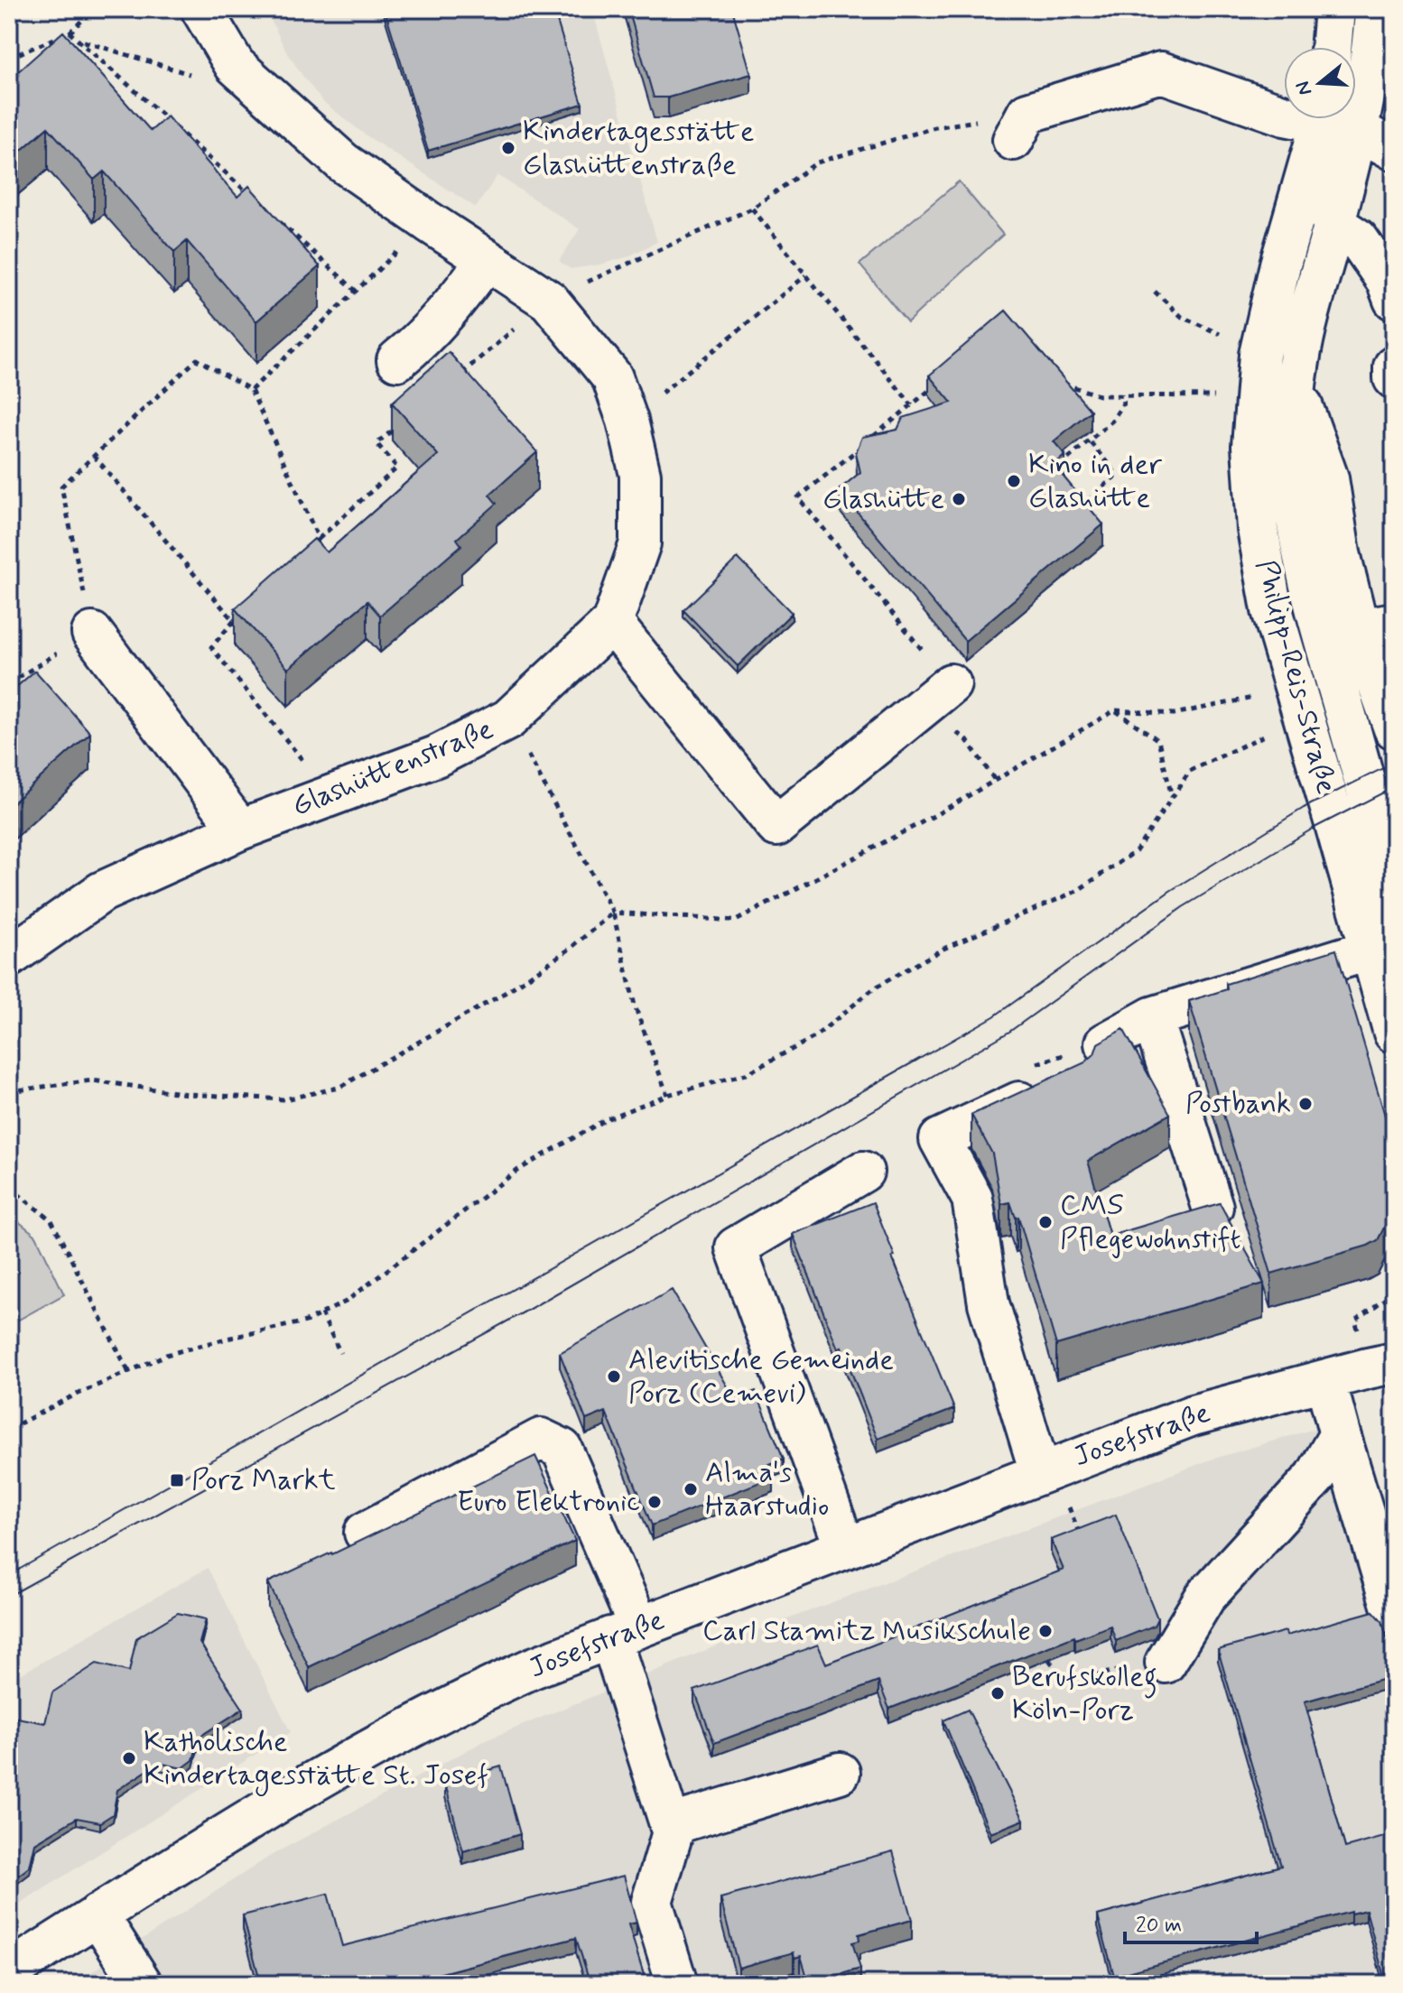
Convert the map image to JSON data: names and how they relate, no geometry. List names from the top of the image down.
{
  "streets": {
    "street": ["Philipp-Reis-Straße", "Glashüttenstraße", "Josefstraße"]
  },
  "places": {
    "other": [
      "Kindertagesstätte Glashüttenstraße",
      "Kino in der Glashütte",
      "Glashütte",
      "Postbank",
      "CMS Pflegewohnstift",
      "Alevitische Gemeinde Porz (Cemevi)",
      "Alma's Haarstudio",
      "Euro Elektronic",
      "Carl Stamitz Musikschule",
      "Berufskolleg Köln-Porz",
      "Katholische Kindertagesstätte St. Josef"
    ],
    "transit": ["Porz Markt"]
  },
  "scale_bar": "20 m",
  "north": "left"
}
